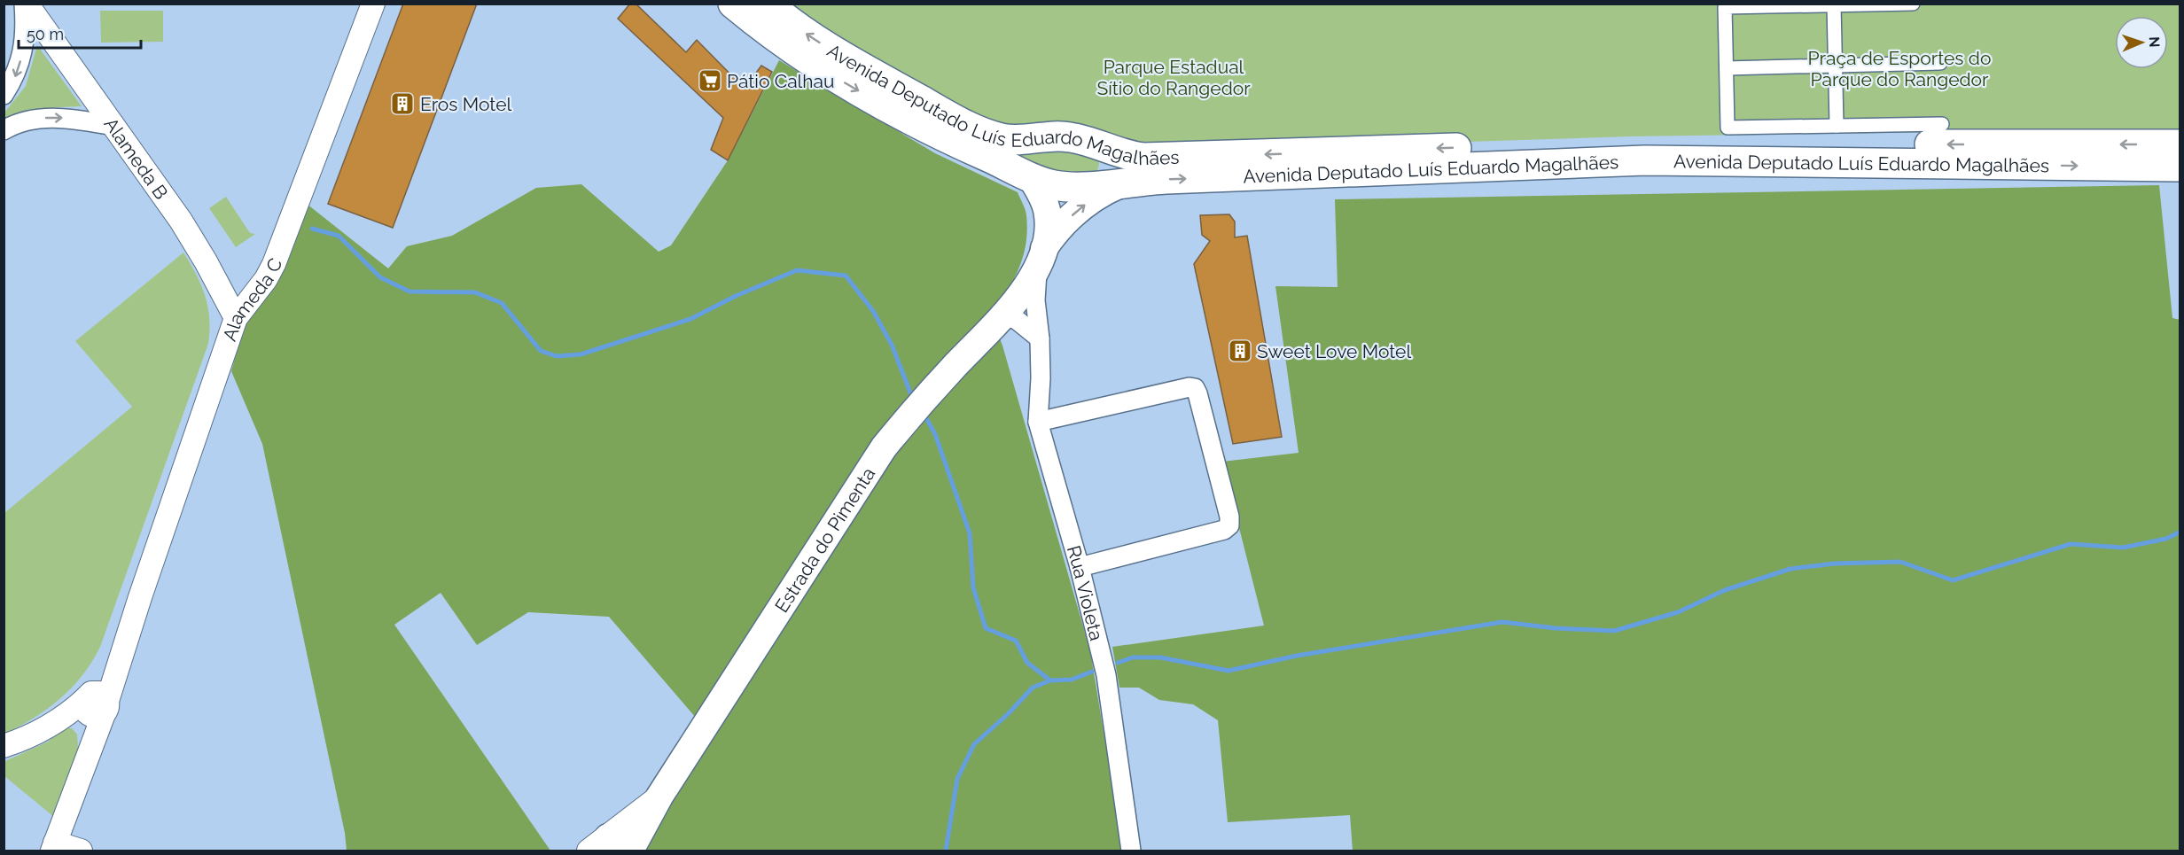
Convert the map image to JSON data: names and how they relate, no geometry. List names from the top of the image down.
{
  "streets": {
    "main road": ["Avenida Deputado Luís Eduardo Magalhães", "Estrada do Pimenta"],
    "street": ["Alameda B", "Alameda C", "Rua Violeta"]
  },
  "crossings": [
    ["Avenida Deputado Luís Eduardo Magalhães", "Estrada do Pimenta"],
    ["Alameda B", "Alameda C"],
    ["Estrada do Pimenta", "Rua Violeta"]
  ],
  "parks": ["Praça de Esportes do Parque do Rangedor", "Parque Estadual Sítio do Rangedor"],
  "places": {
    "supermarket": ["Pátio Calhau"],
    "building": ["Eros Motel", "Sweet Love Motel"]
  },
  "scale_bar": "50 m",
  "north": "right"
}
